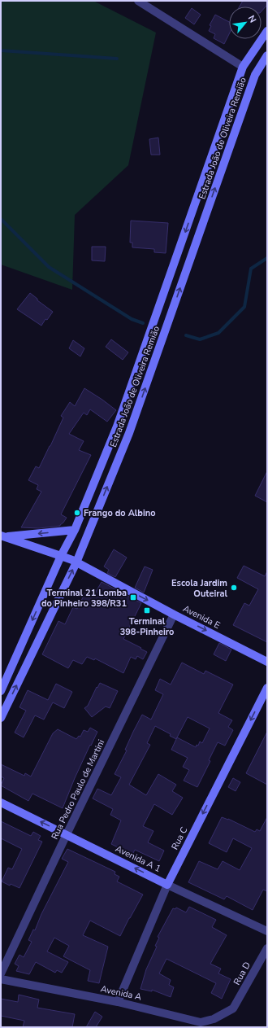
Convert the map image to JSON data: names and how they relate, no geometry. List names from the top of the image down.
{
  "streets": {
    "main road": [
      "Estrada João de Oliveira Remião",
      "Avenida E",
      "Rua C",
      "Avenida A 1"
    ],
    "street": ["Rua Pedro Paulo de Martini", "Rua D", "Avenida A"]
  },
  "crossings": [
    ["Estrada João de Oliveira Remião", "Avenida E"],
    ["Avenida E", "Rua Pedro Paulo de Martini"],
    ["Rua Pedro Paulo de Martini", "Avenida A 1"],
    ["Rua C", "Avenida A 1"],
    ["Rua C", "Avenida A"],
    ["Rua D", "Avenida A"]
  ],
  "one_way": ["Avenida E", "Rua C", "Avenida A 1"],
  "places": {
    "other": ["Frango do Albino", "Escola Jardim Outeiral"],
    "transit": ["Terminal 21 Lomba do Pinheiro 398/R31", "Terminal 398-Pinheiro"]
  },
  "north": "top right"
}
